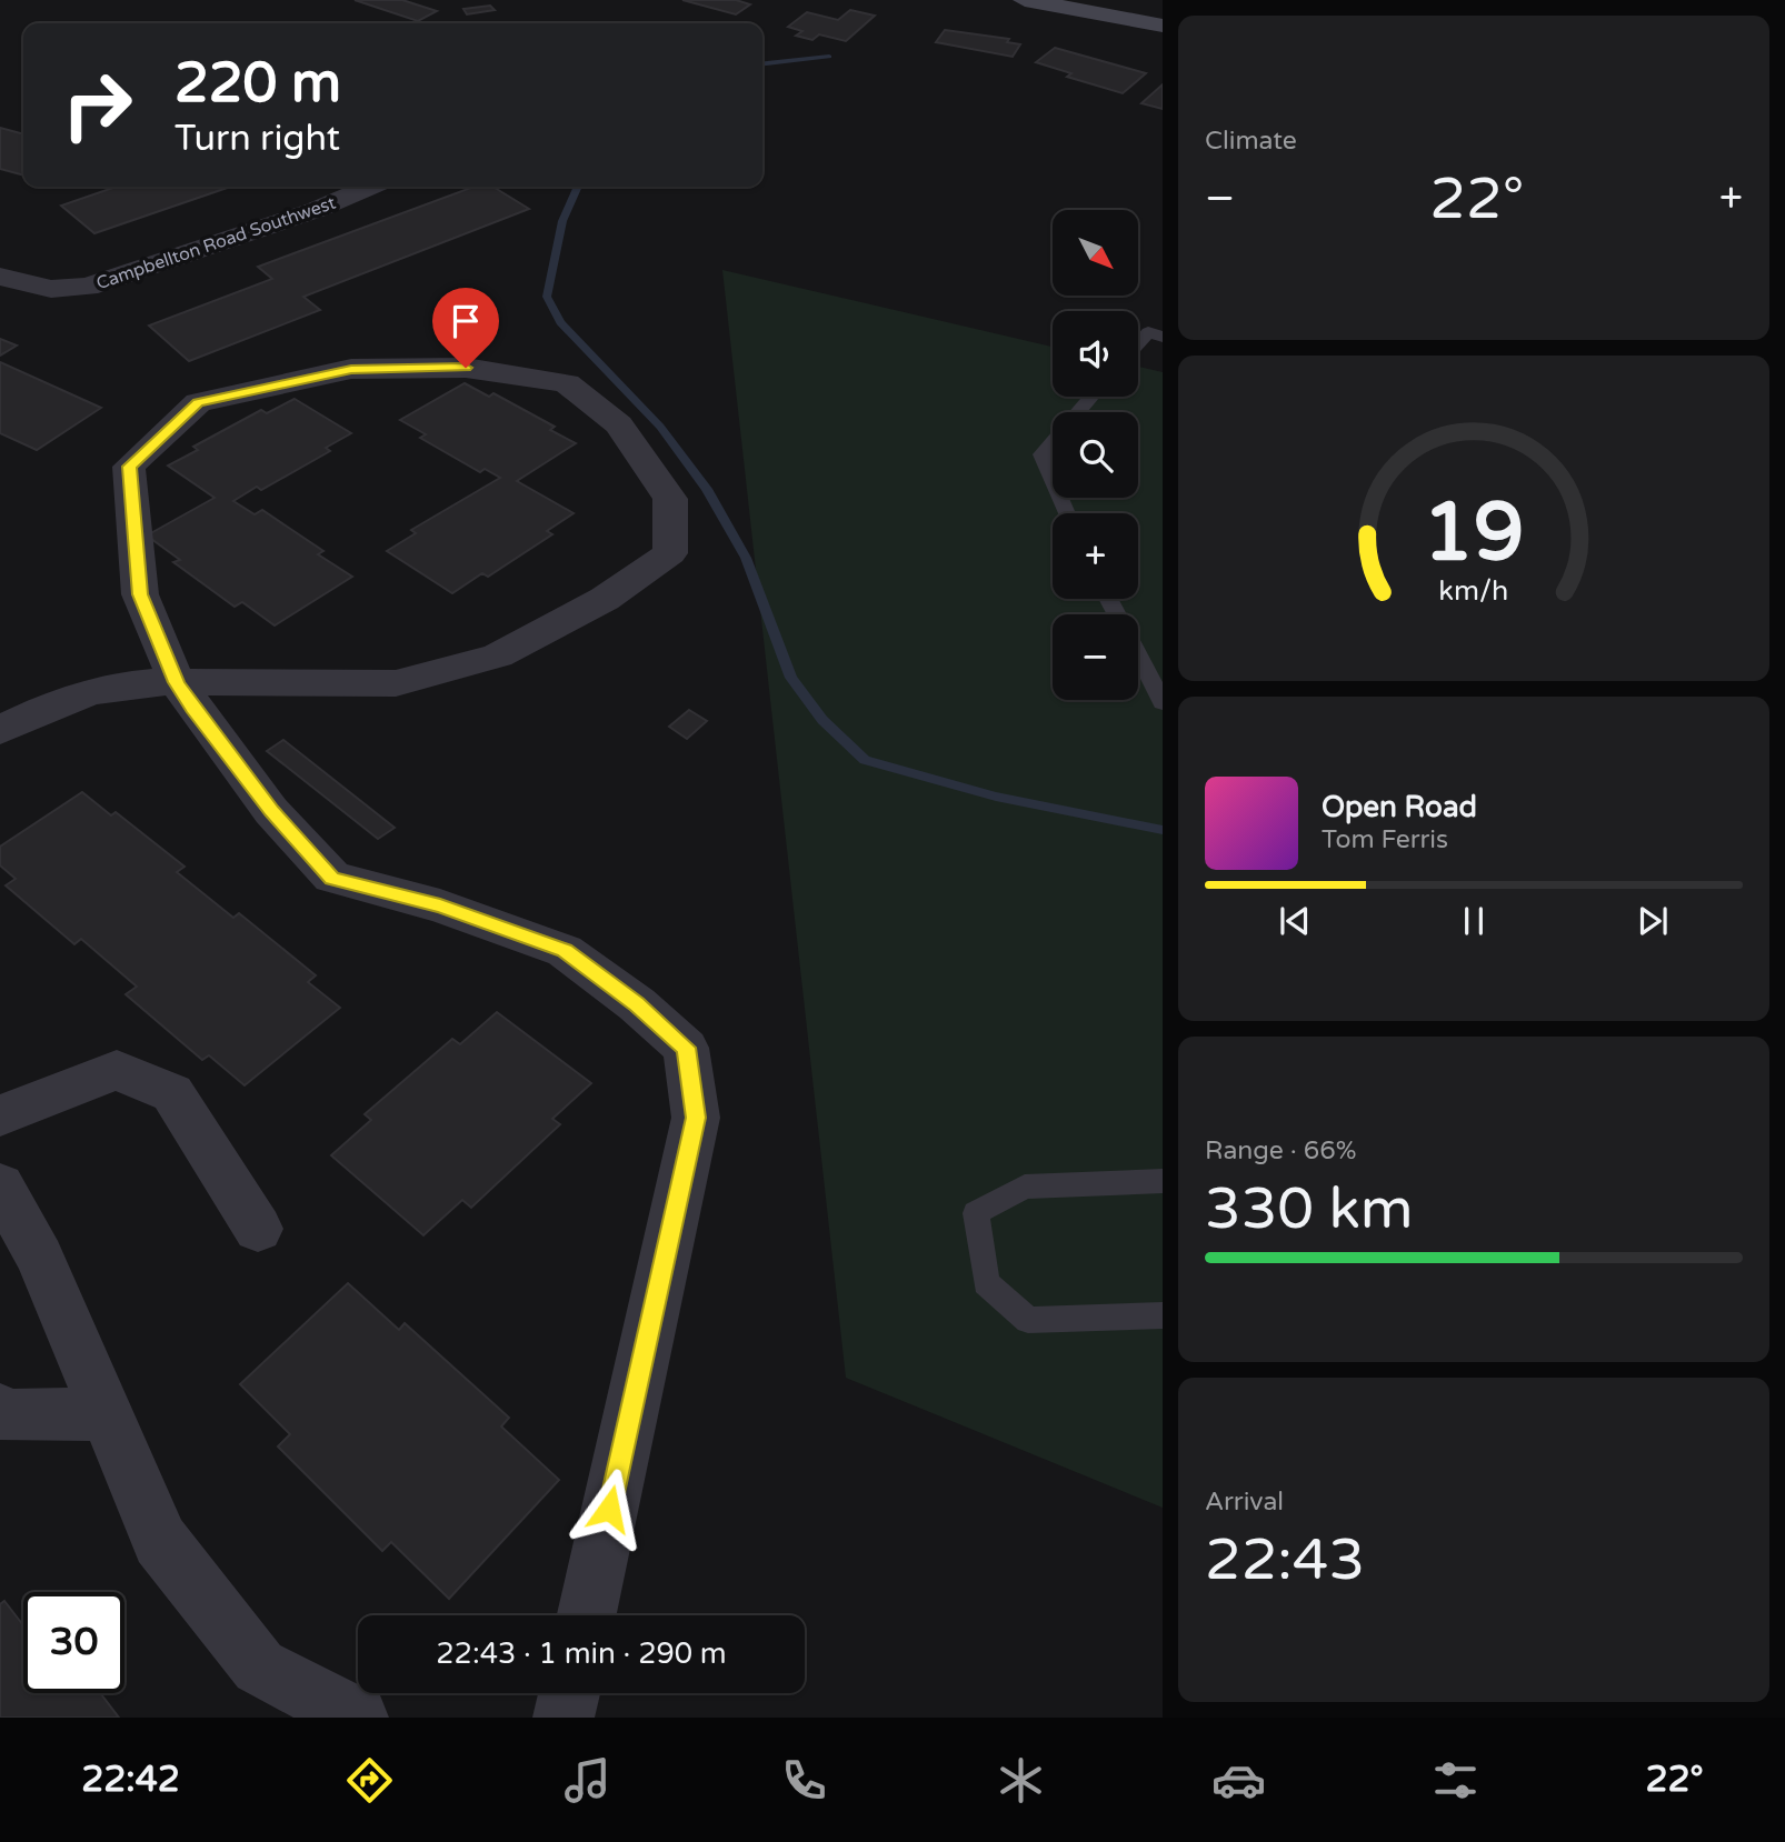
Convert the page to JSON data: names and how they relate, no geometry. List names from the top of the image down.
{
  "streets": {
    "street": ["Campbellton Road Southwest"]
  },
  "north": "bottom right",
  "page": {
    "tile": [
      "Climate",
      ["Range · 66%", "330 km"],
      ["Arrival", "22:43"]
    ],
    "turn": ["220 m", "Turn right"],
    "heat": ["−", "22°", "+"],
    "map_buttons": ["+", "−"],
    "song": ["Open Road", "Tom Ferris"],
    "limit": "30",
    "trip": "22:43 · 1 min · 290 m",
    "tabs": ["22:42", "22°"],
    "gauge": ["19", "km/h"]
  }
}
